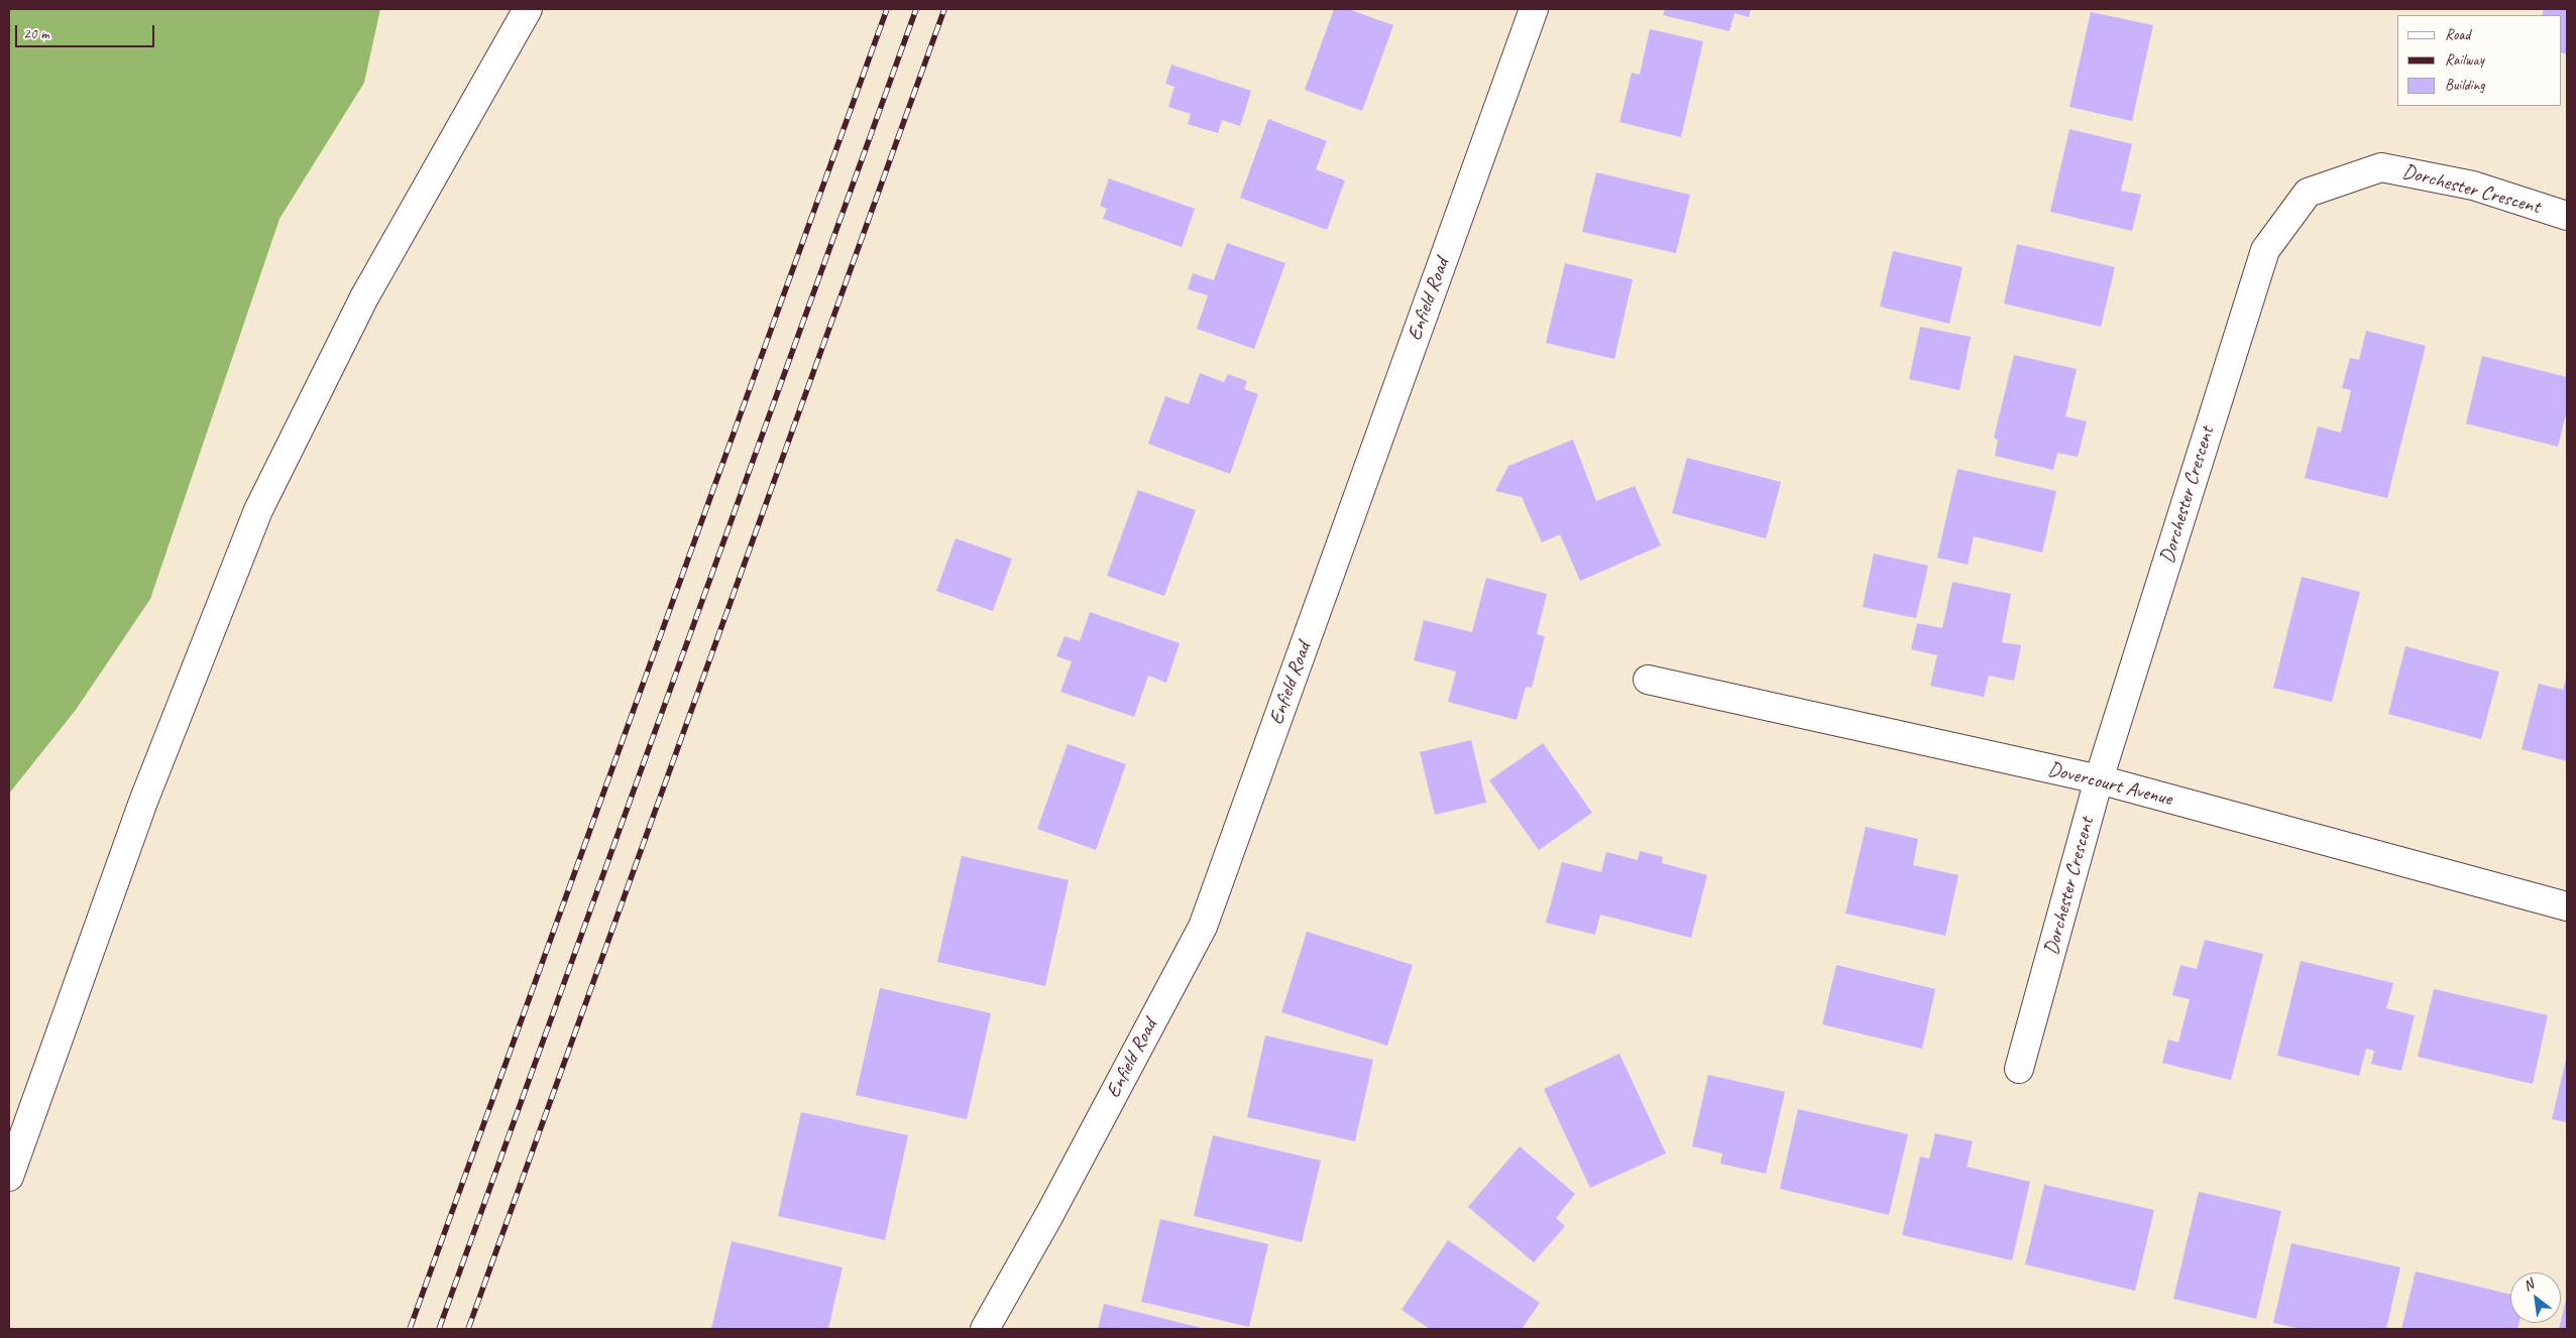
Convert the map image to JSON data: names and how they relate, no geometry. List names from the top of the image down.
{
  "streets": {
    "street": ["Dorchester Crescent", "Enfield Road", "Dovercourt Avenue"]
  },
  "crossings": [
    ["Dorchester Crescent", "Dovercourt Avenue"]
  ],
  "legend": ["Road", "Railway", "Building"],
  "scale_bar": "20 m",
  "north": "top left"
}
